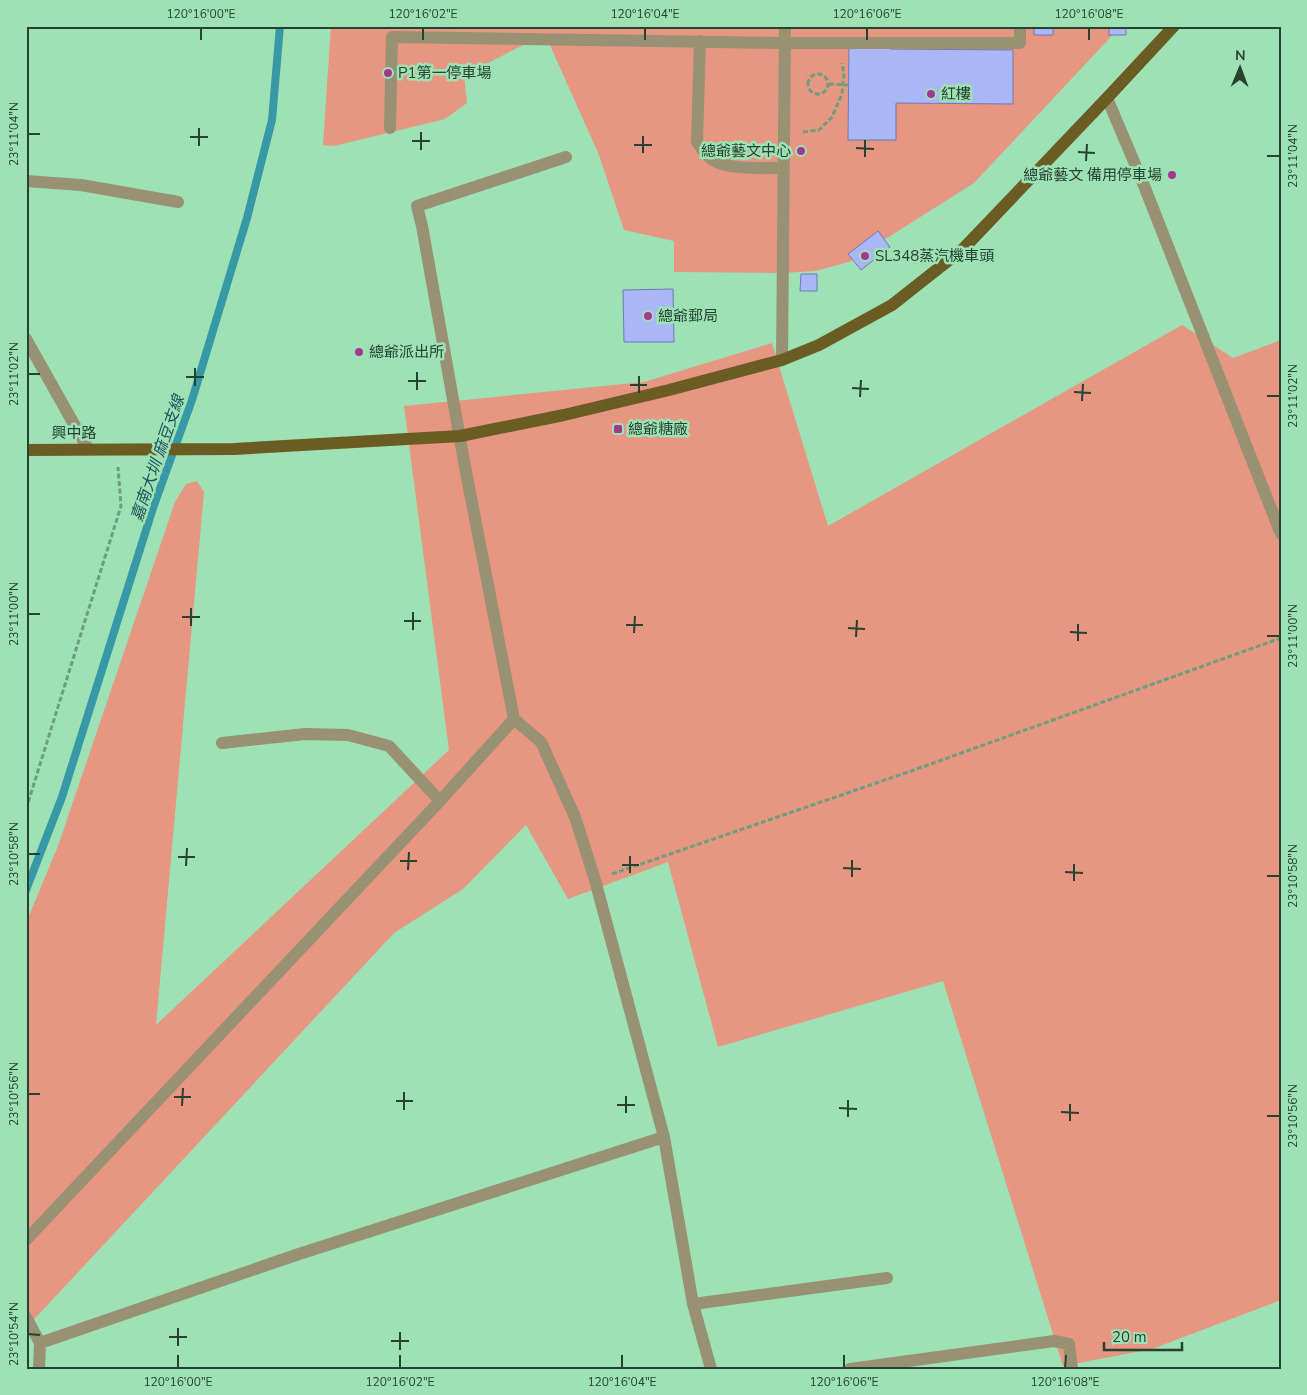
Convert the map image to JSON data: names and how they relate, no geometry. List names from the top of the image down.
{
  "streets": {
    "main road": ["興中路"]
  },
  "water": ["嘉南大圳 麻豆支線"],
  "places": {
    "other": [
      "P1第一停車場",
      "紅樓",
      "總爺藝文中心",
      "總爺藝文 備用停車場",
      "SL348蒸汽機車頭",
      "總爺郵局",
      "總爺派出所"
    ],
    "transit": ["總爺糖廠"]
  },
  "scale_bar": "20 m",
  "north": "top",
  "coordinates": [
    "120°16'00\"E",
    "120°16'02\"E",
    "120°16'04\"E",
    "120°16'06\"E",
    "120°16'08\"E",
    "23°11'04\"N",
    "23°11'02\"N",
    "23°11'00\"N",
    "23°10'58\"N",
    "23°10'56\"N",
    "23°10'54\"N"
  ]
}
